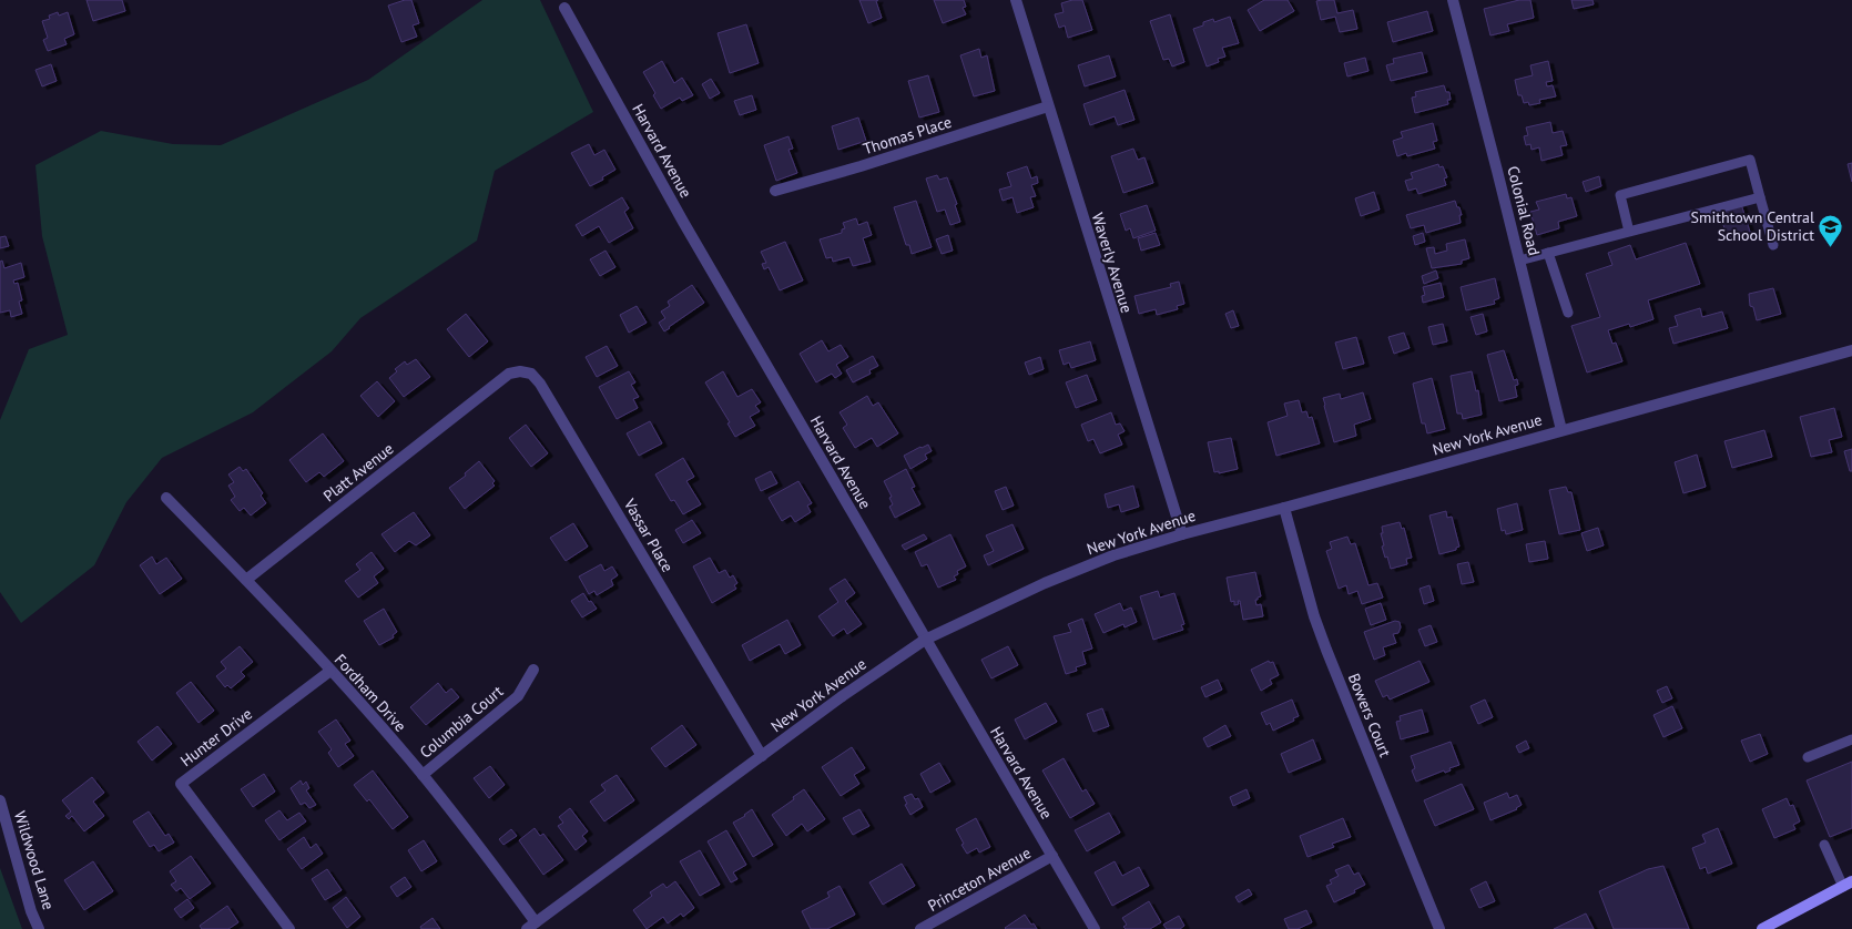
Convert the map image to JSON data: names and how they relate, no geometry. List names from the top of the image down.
{
  "streets": {
    "street": [
      "Thomas Place",
      "Harvard Avenue",
      "Colonial Road",
      "Waverly Avenue",
      "New York Avenue",
      "Platt Avenue",
      "Vassar Place",
      "Fordham Drive",
      "Bowers Court",
      "Columbia Court",
      "Hunter Drive",
      "Wildwood Lane",
      "Princeton Avenue"
    ]
  },
  "crossings": [
    ["Thomas Place", "Waverly Avenue"],
    ["Harvard Avenue", "New York Avenue"],
    ["Harvard Avenue", "Princeton Avenue"],
    ["Colonial Road", "New York Avenue"],
    ["Waverly Avenue", "New York Avenue"],
    ["New York Avenue", "Vassar Place"],
    ["New York Avenue", "Fordham Drive"],
    ["New York Avenue", "Bowers Court"],
    ["Platt Avenue", "Vassar Place"],
    ["Platt Avenue", "Fordham Drive"],
    ["Fordham Drive", "Columbia Court"],
    ["Fordham Drive", "Hunter Drive"]
  ],
  "places": {
    "school or university": ["Smithtown Central School District"]
  }
}
